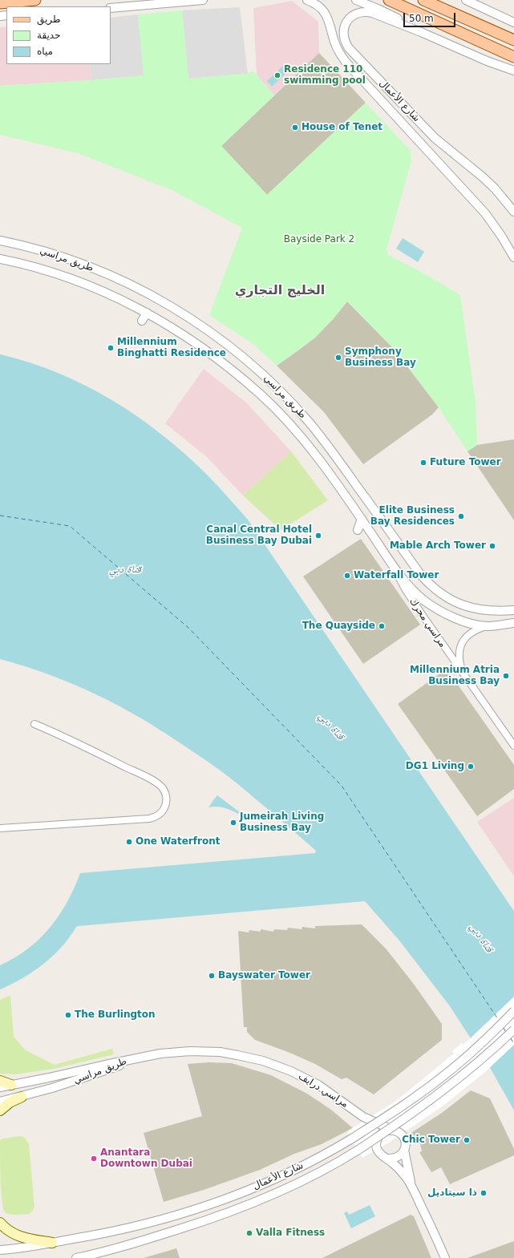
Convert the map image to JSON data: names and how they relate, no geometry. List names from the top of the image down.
{
  "streets": {
    "street": [
      "شارع الأعمال",
      "طريق مراسي",
      "مراسي محرك",
      "مراسي درايف"
    ]
  },
  "crossings": [
    ["طريق مراسي", "مراسي محرك"],
    ["طريق مراسي", "مراسي درايف"]
  ],
  "districts": ["الخليج التجاري"],
  "water": ["قناة دبي"],
  "parks": ["Bayside Park 2"],
  "places": [
    "Residence 110 swimming pool",
    "House of Tenet",
    "Millennium Binghatti Residence",
    "Symphony Business Bay",
    "Future Tower",
    "Elite Business Bay Residences",
    "Canal Central Hotel Business Bay Dubai",
    "Mable Arch Tower",
    "Waterfall Tower",
    "The Quayside",
    "Millennium Atria Business Bay",
    "DG1 Living",
    "Jumeirah Living Business Bay",
    "One Waterfront",
    "Bayswater Tower",
    "The Burlington",
    "Chic Tower",
    "Anantara Downtown Dubai",
    "ذا سيتاديل",
    "Valla Fitness"
  ],
  "legend": ["طريق", "حديقة", "مياه"],
  "scale_bar": "50 m"
}
